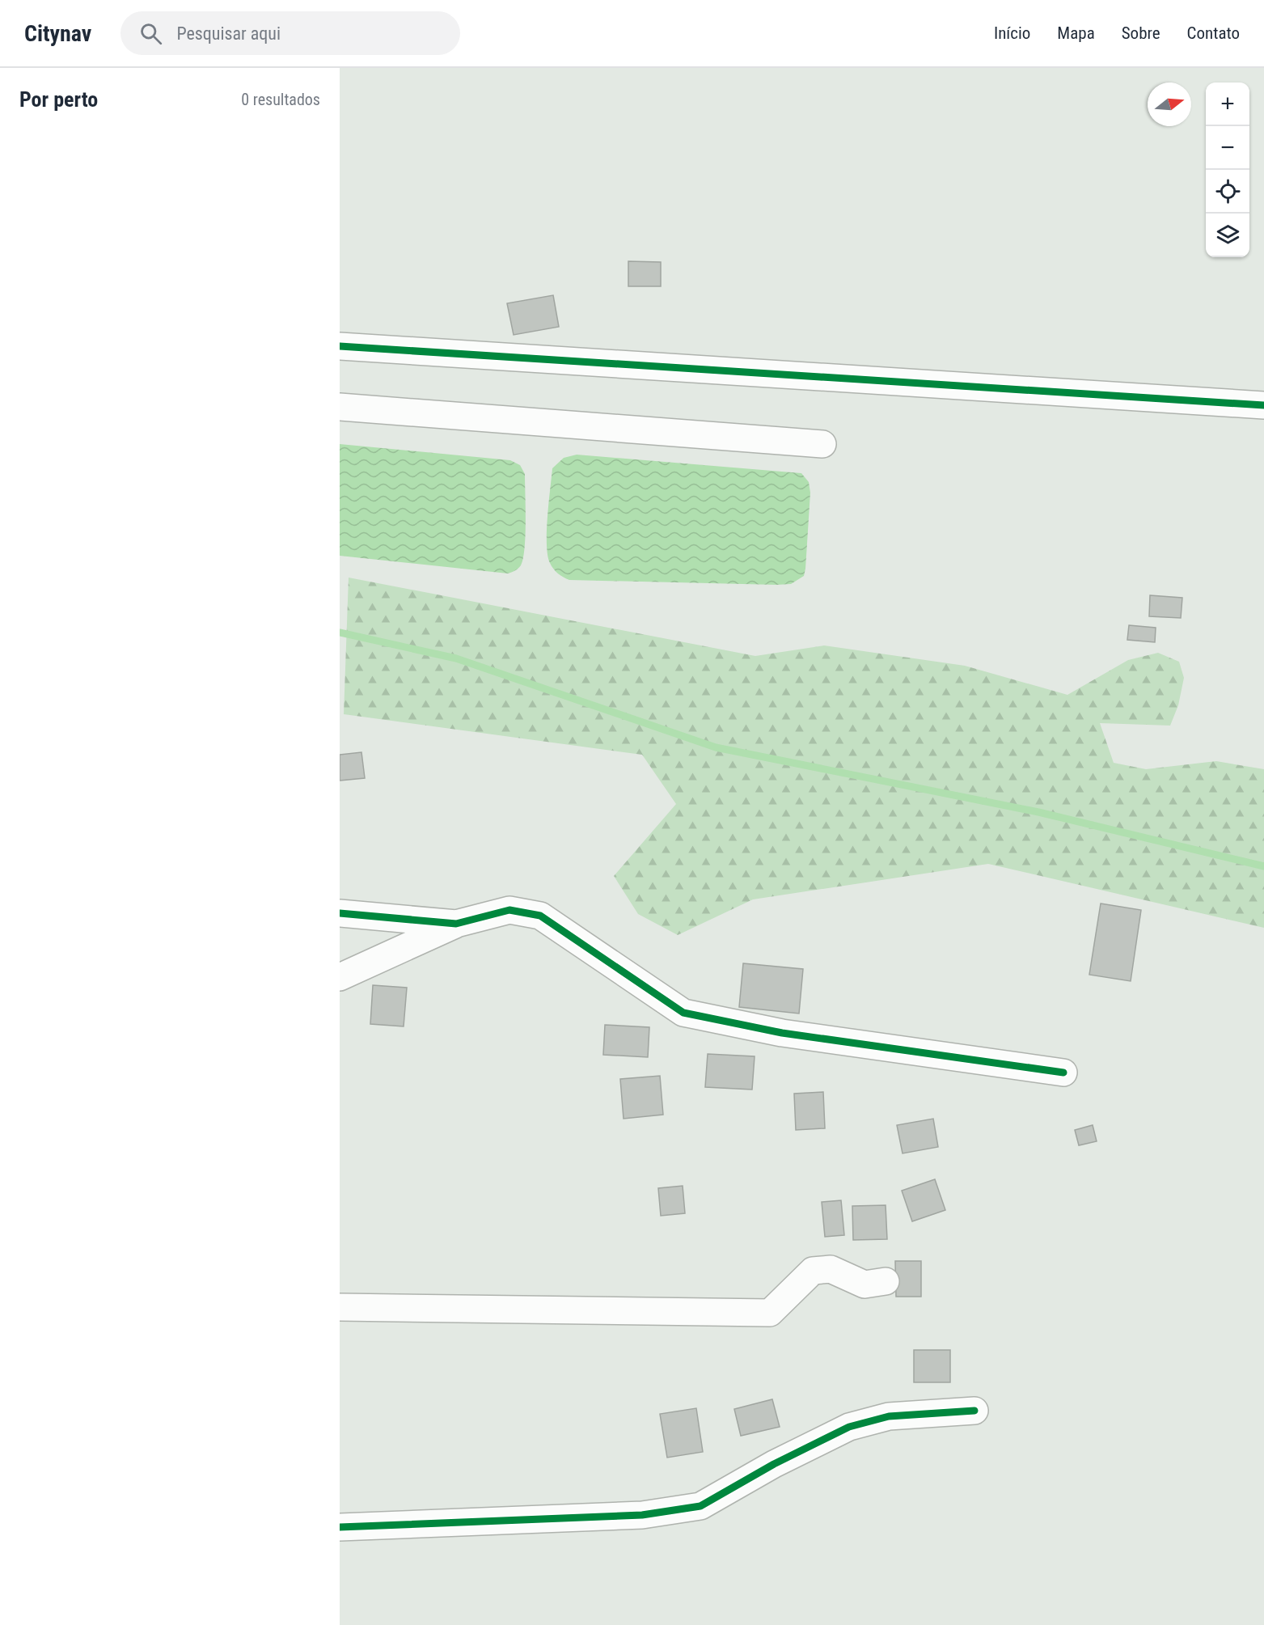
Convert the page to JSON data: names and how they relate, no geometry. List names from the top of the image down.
{
  "north": "right",
  "page": {
    "header": "Citynav",
    "search": "Pesquisar aqui",
    "nav": [
      "Início",
      "Mapa",
      "Sobre",
      "Contato"
    ],
    "heading": ["Por perto", "0 resultados"],
    "map_buttons": ["+", "−"]
  }
}
